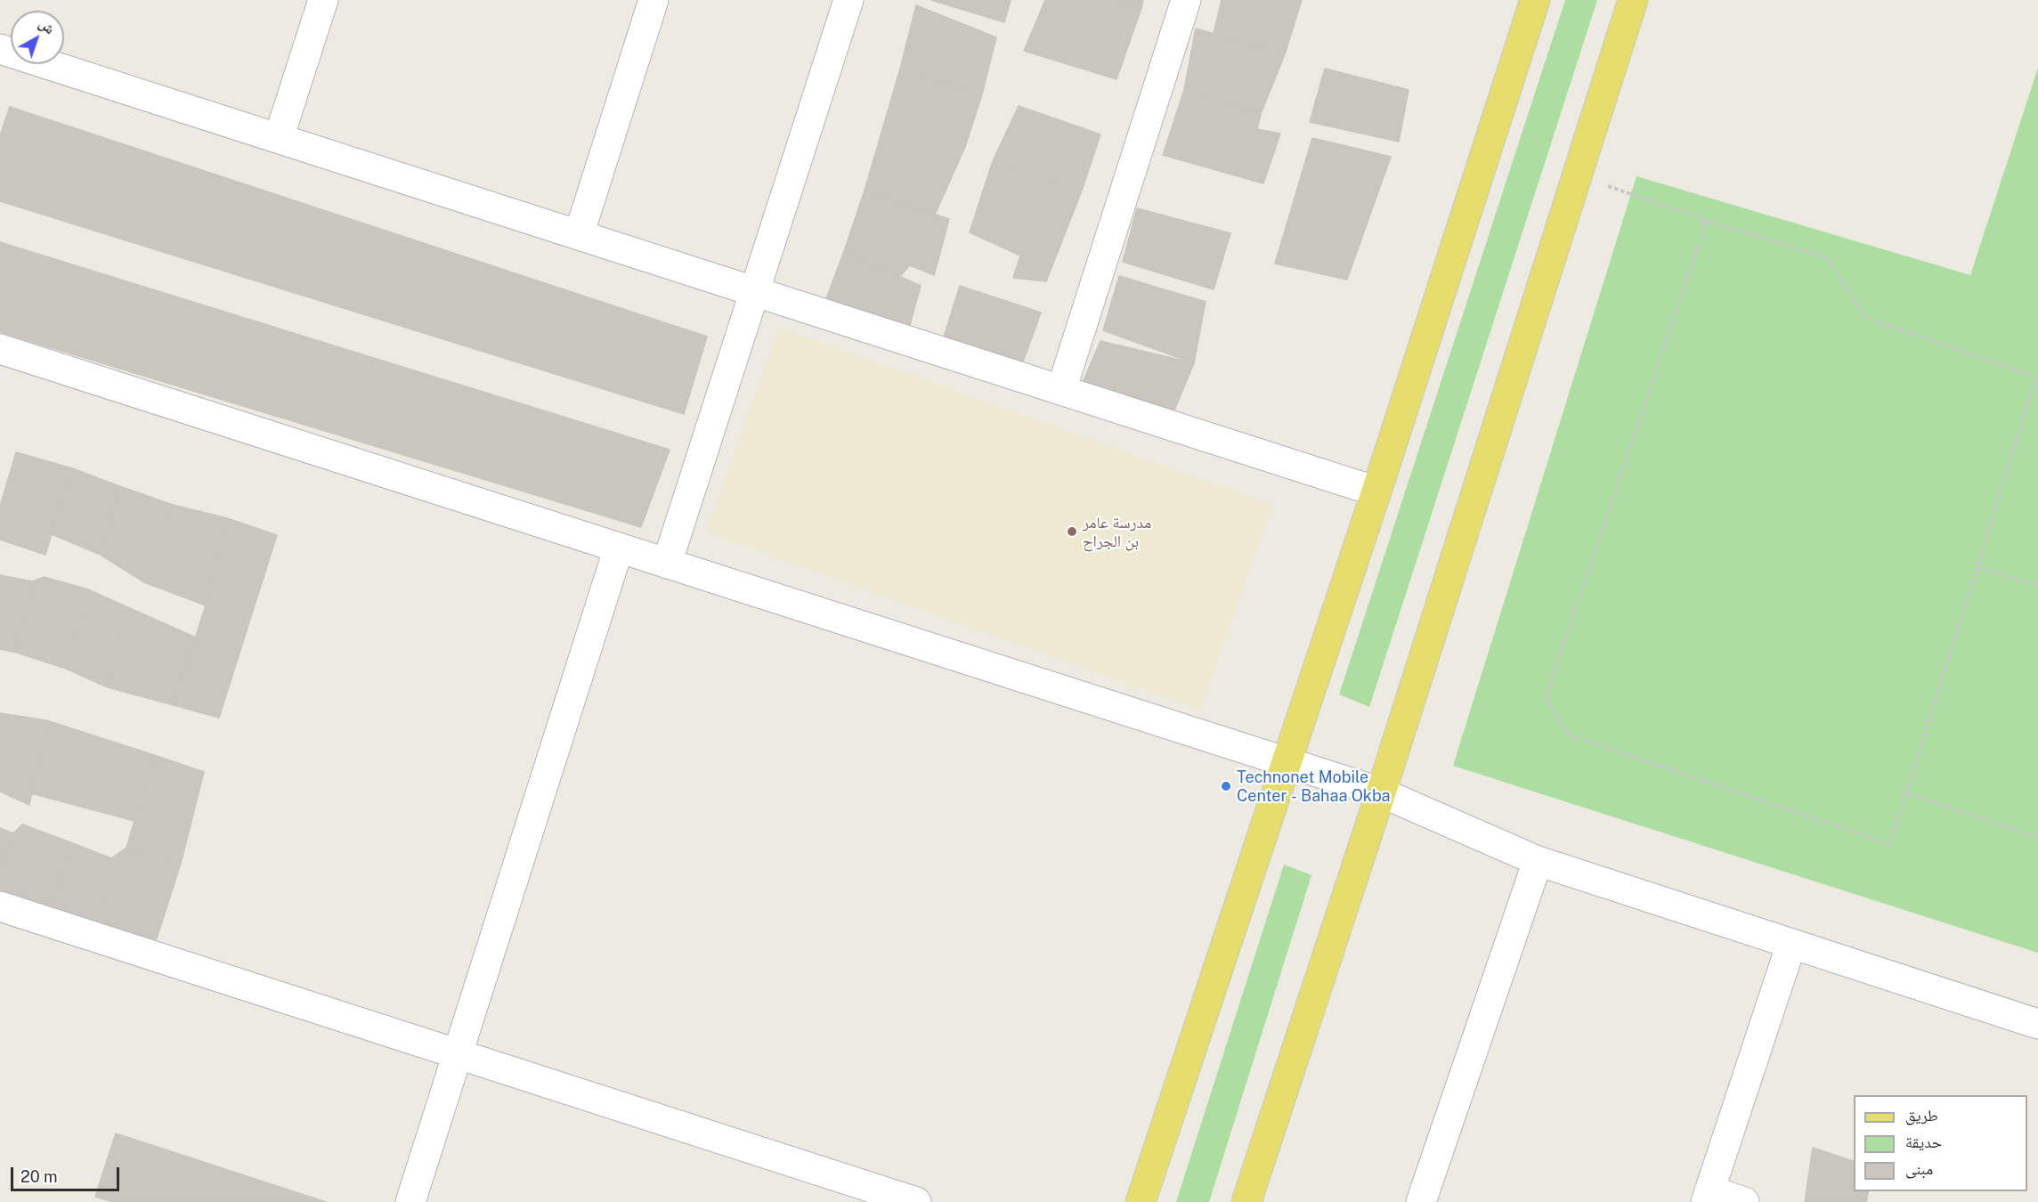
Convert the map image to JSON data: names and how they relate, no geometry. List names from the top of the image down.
{
  "places": ["مدرسة عامر بن الجراح", "Technonet Mobile Center - Bahaa Okba"],
  "legend": ["طريق", "حديقة", "مبنى"],
  "scale_bar": "20 m",
  "north": "top right"
}
